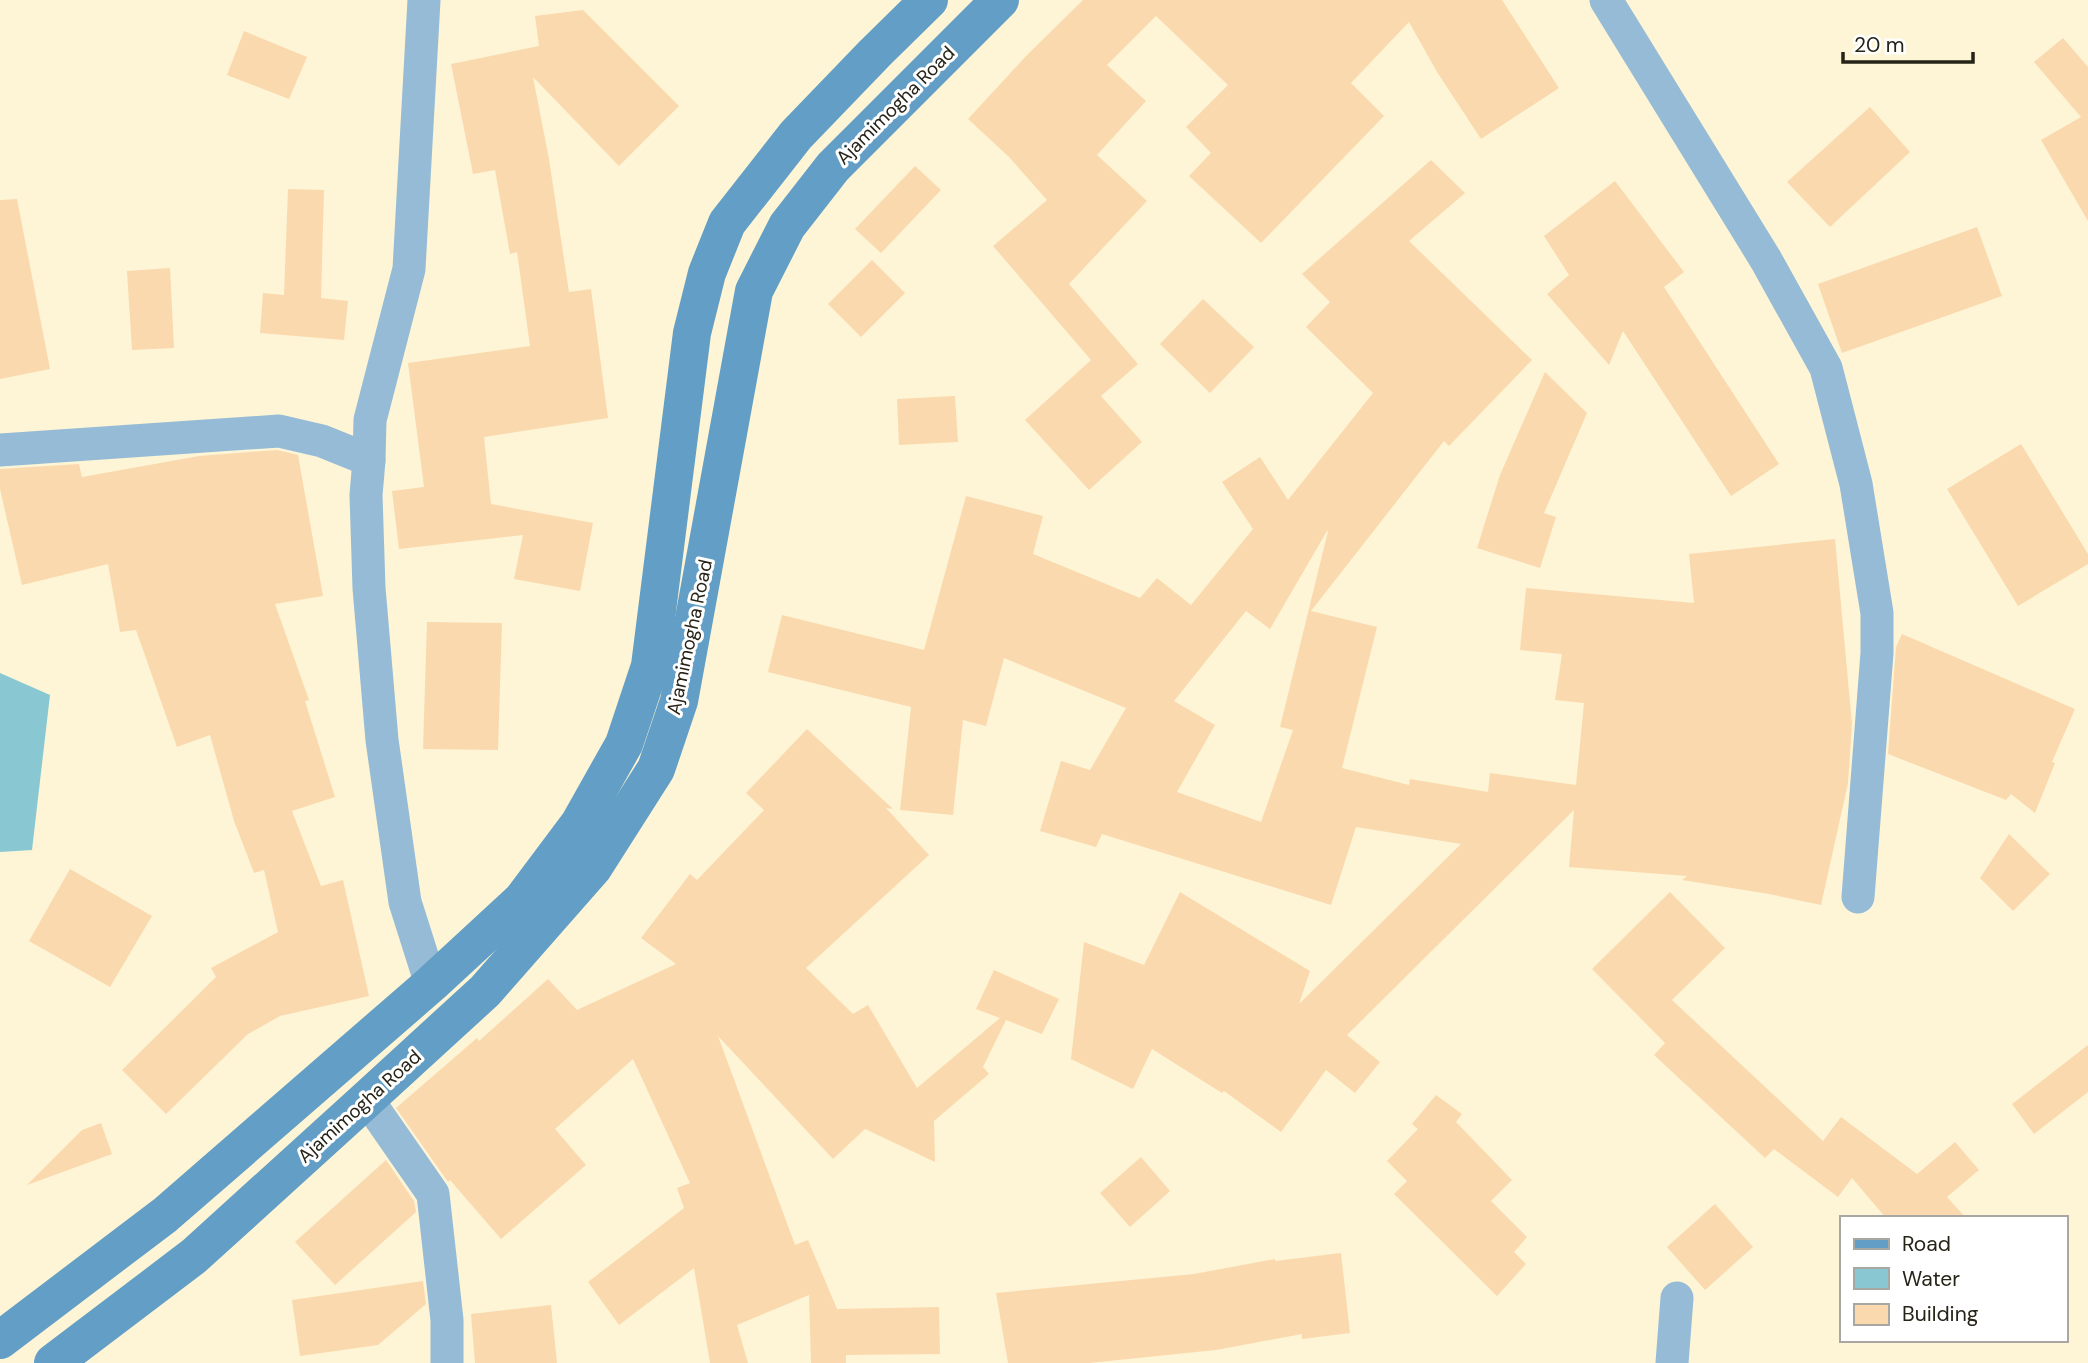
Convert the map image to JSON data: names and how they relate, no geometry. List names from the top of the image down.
{
  "streets": {
    "main road": ["Ajamimogha Road"]
  },
  "legend": ["Road", "Water", "Building"],
  "scale_bar": "20 m"
}
